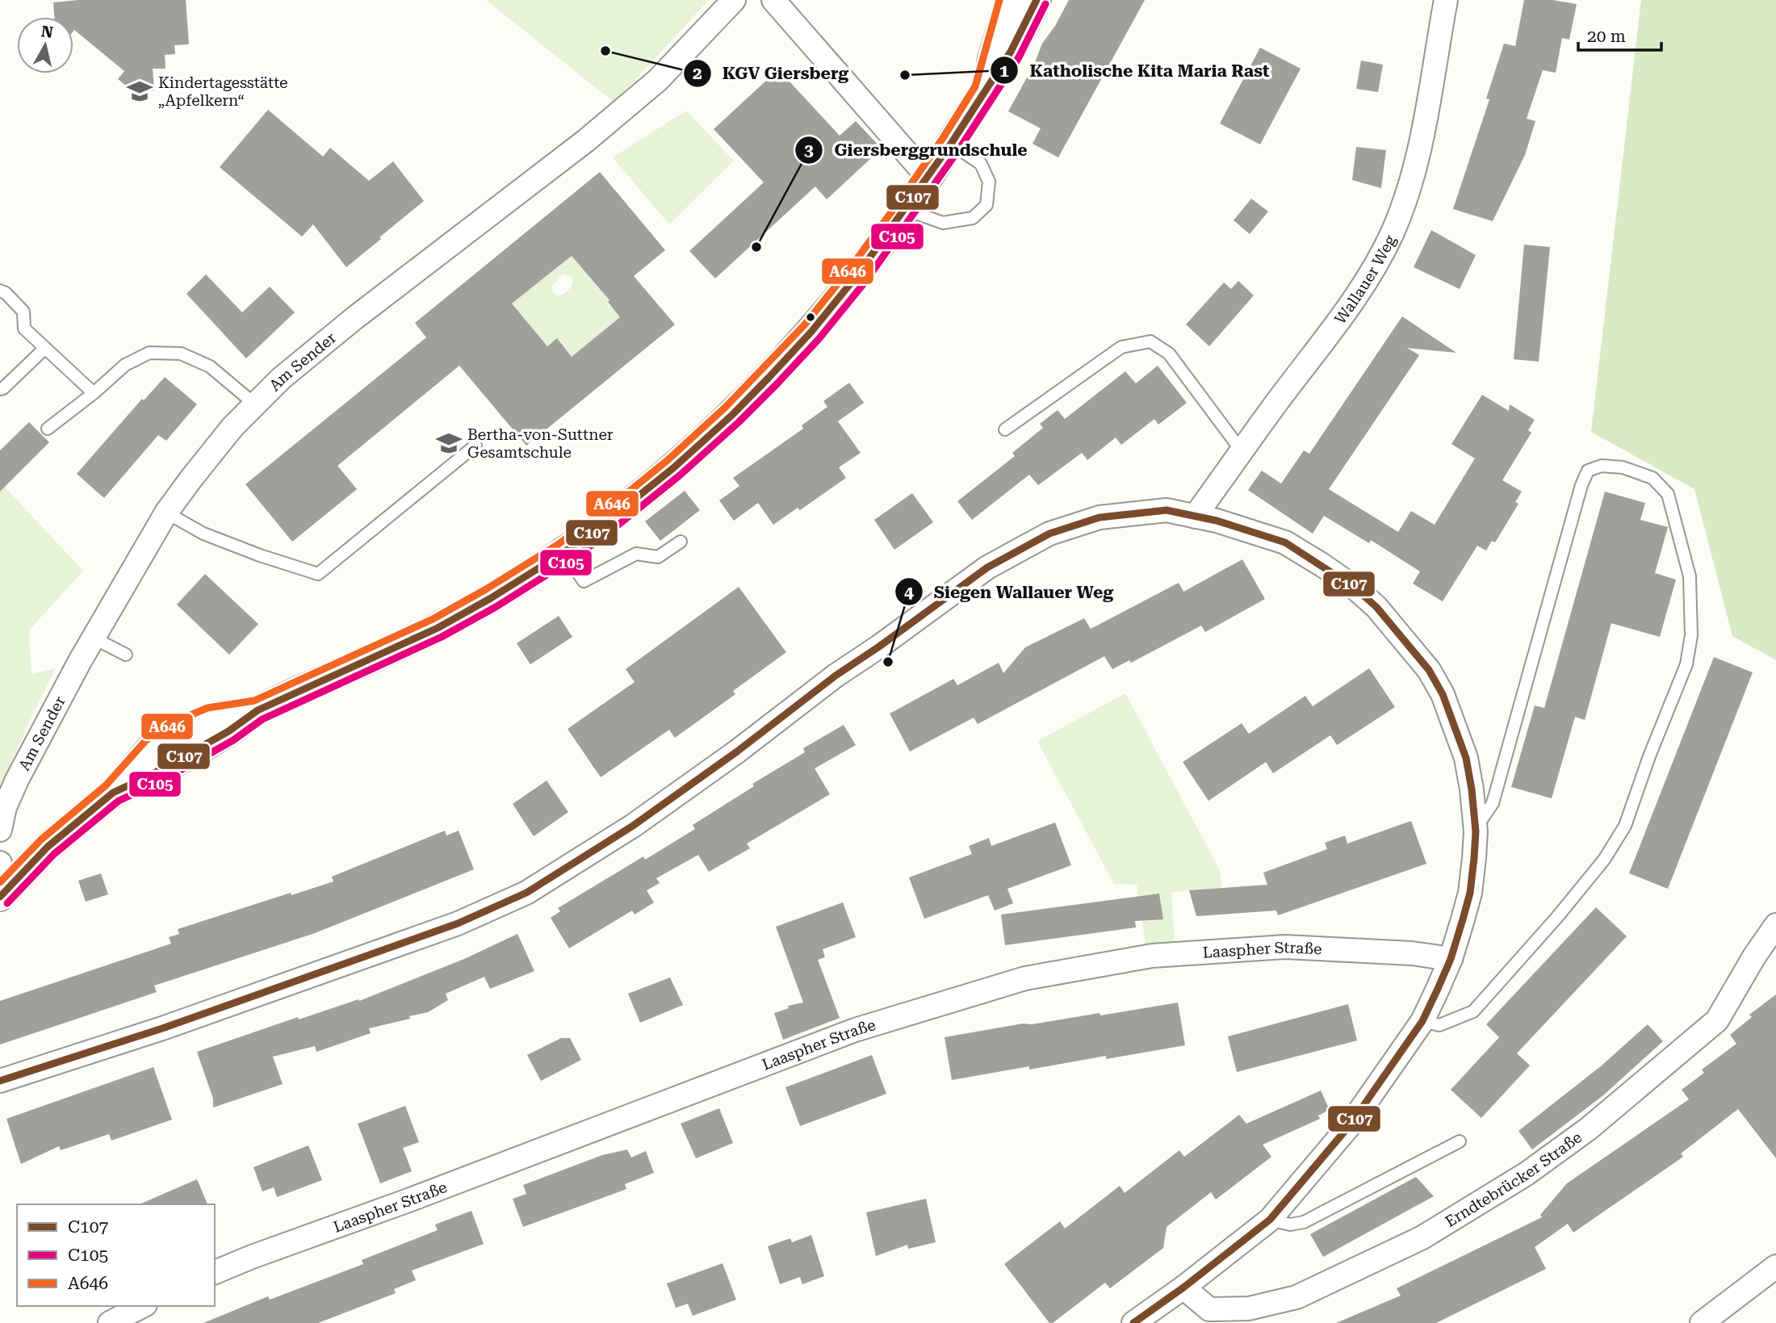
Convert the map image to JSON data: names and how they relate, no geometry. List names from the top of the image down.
{
  "streets": {
    "street": [
      "Wallauer Weg",
      "Am Sender",
      "Laaspher Straße",
      "Erndtebrücker Straße"
    ]
  },
  "places": {
    "other": [
      "KGV Giersberg",
      "Katholische Kita Maria Rast",
      "Giersberggrundschule",
      "Siegen Wallauer Weg"
    ],
    "school or university": ["Kindertagesstätte „Apfelkern“", "Bertha-von-Suttner Gesamtschule"]
  },
  "lines": ["transit line C107", "transit line A646", "transit line C105"],
  "legend": ["C107", "C105", "A646"],
  "scale_bar": "20 m",
  "north": "top"
}
